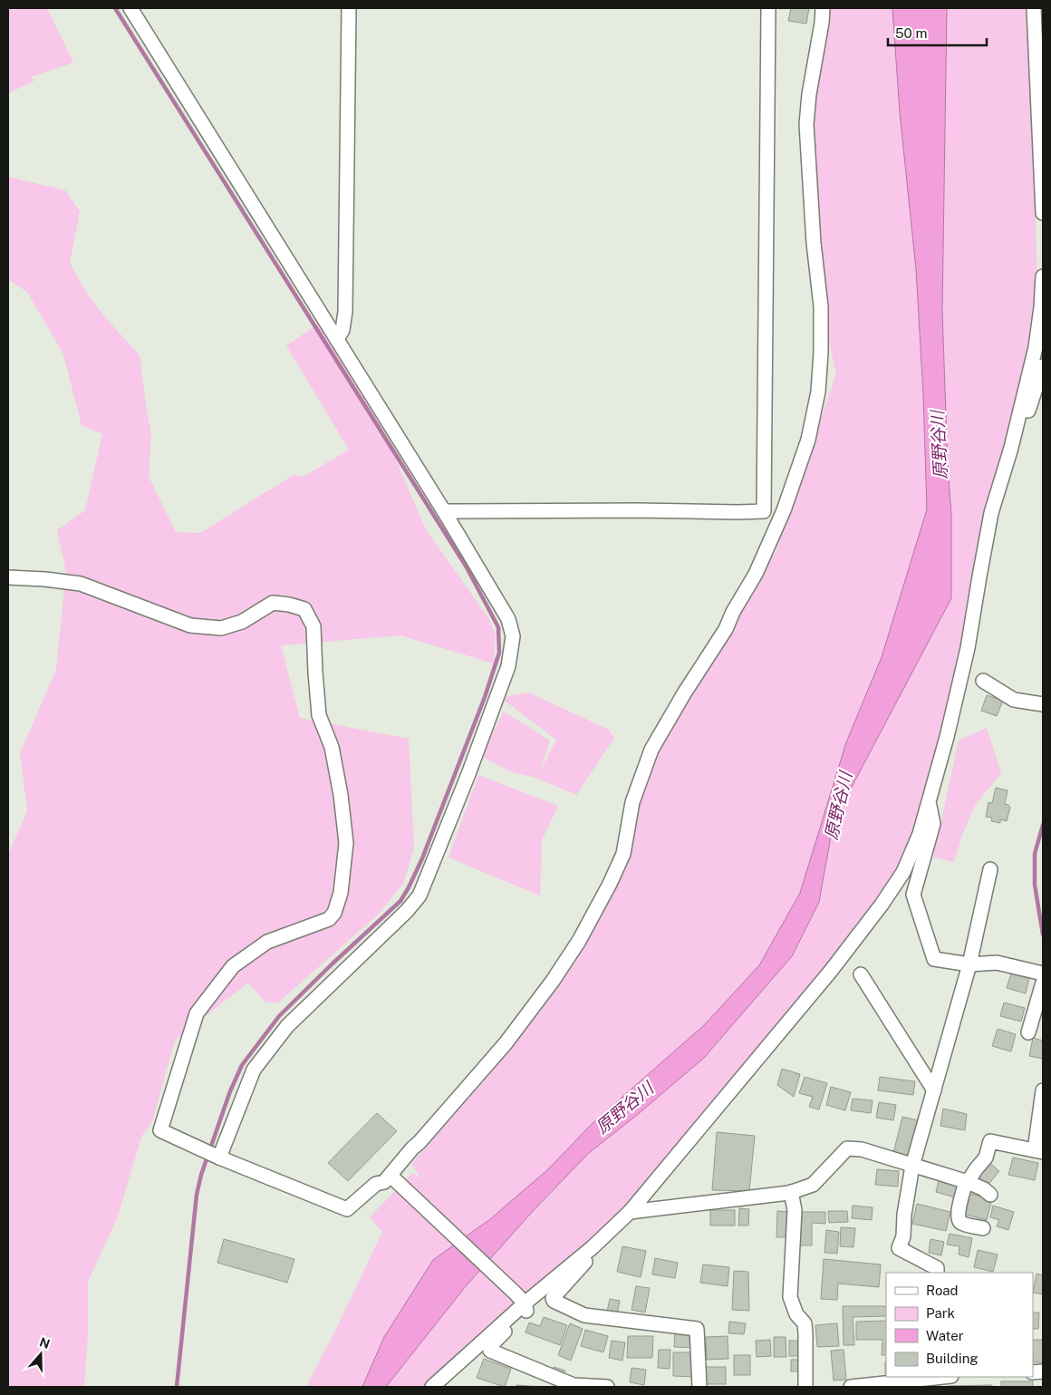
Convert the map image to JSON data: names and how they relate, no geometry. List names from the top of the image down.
{
  "water": ["原野谷川"],
  "legend": [
    "Road",
    "Park",
    "Water",
    "Building"
  ],
  "scale_bar": "50 m",
  "north": "top"
}
